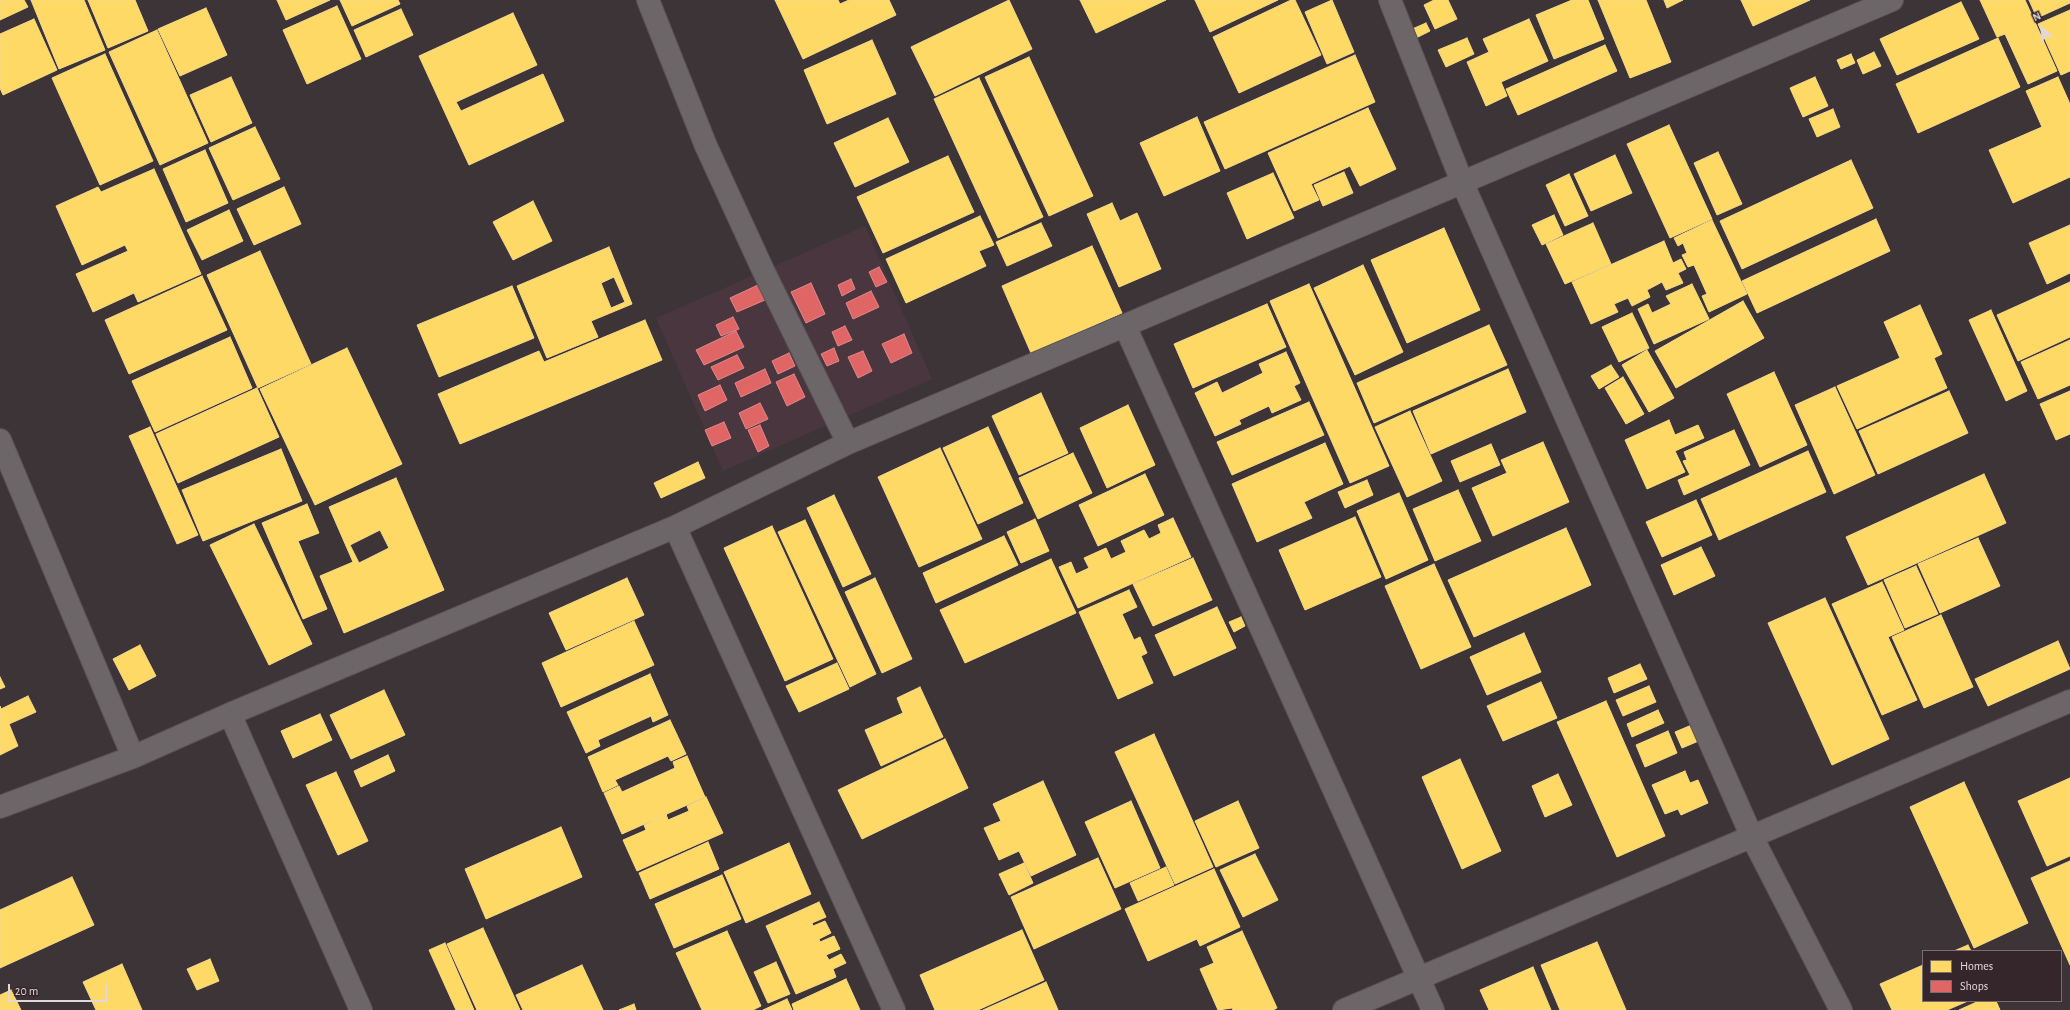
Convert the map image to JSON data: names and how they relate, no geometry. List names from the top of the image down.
{
  "legend": ["Homes", "Shops"],
  "scale_bar": "20 m",
  "north": "top left"
}
